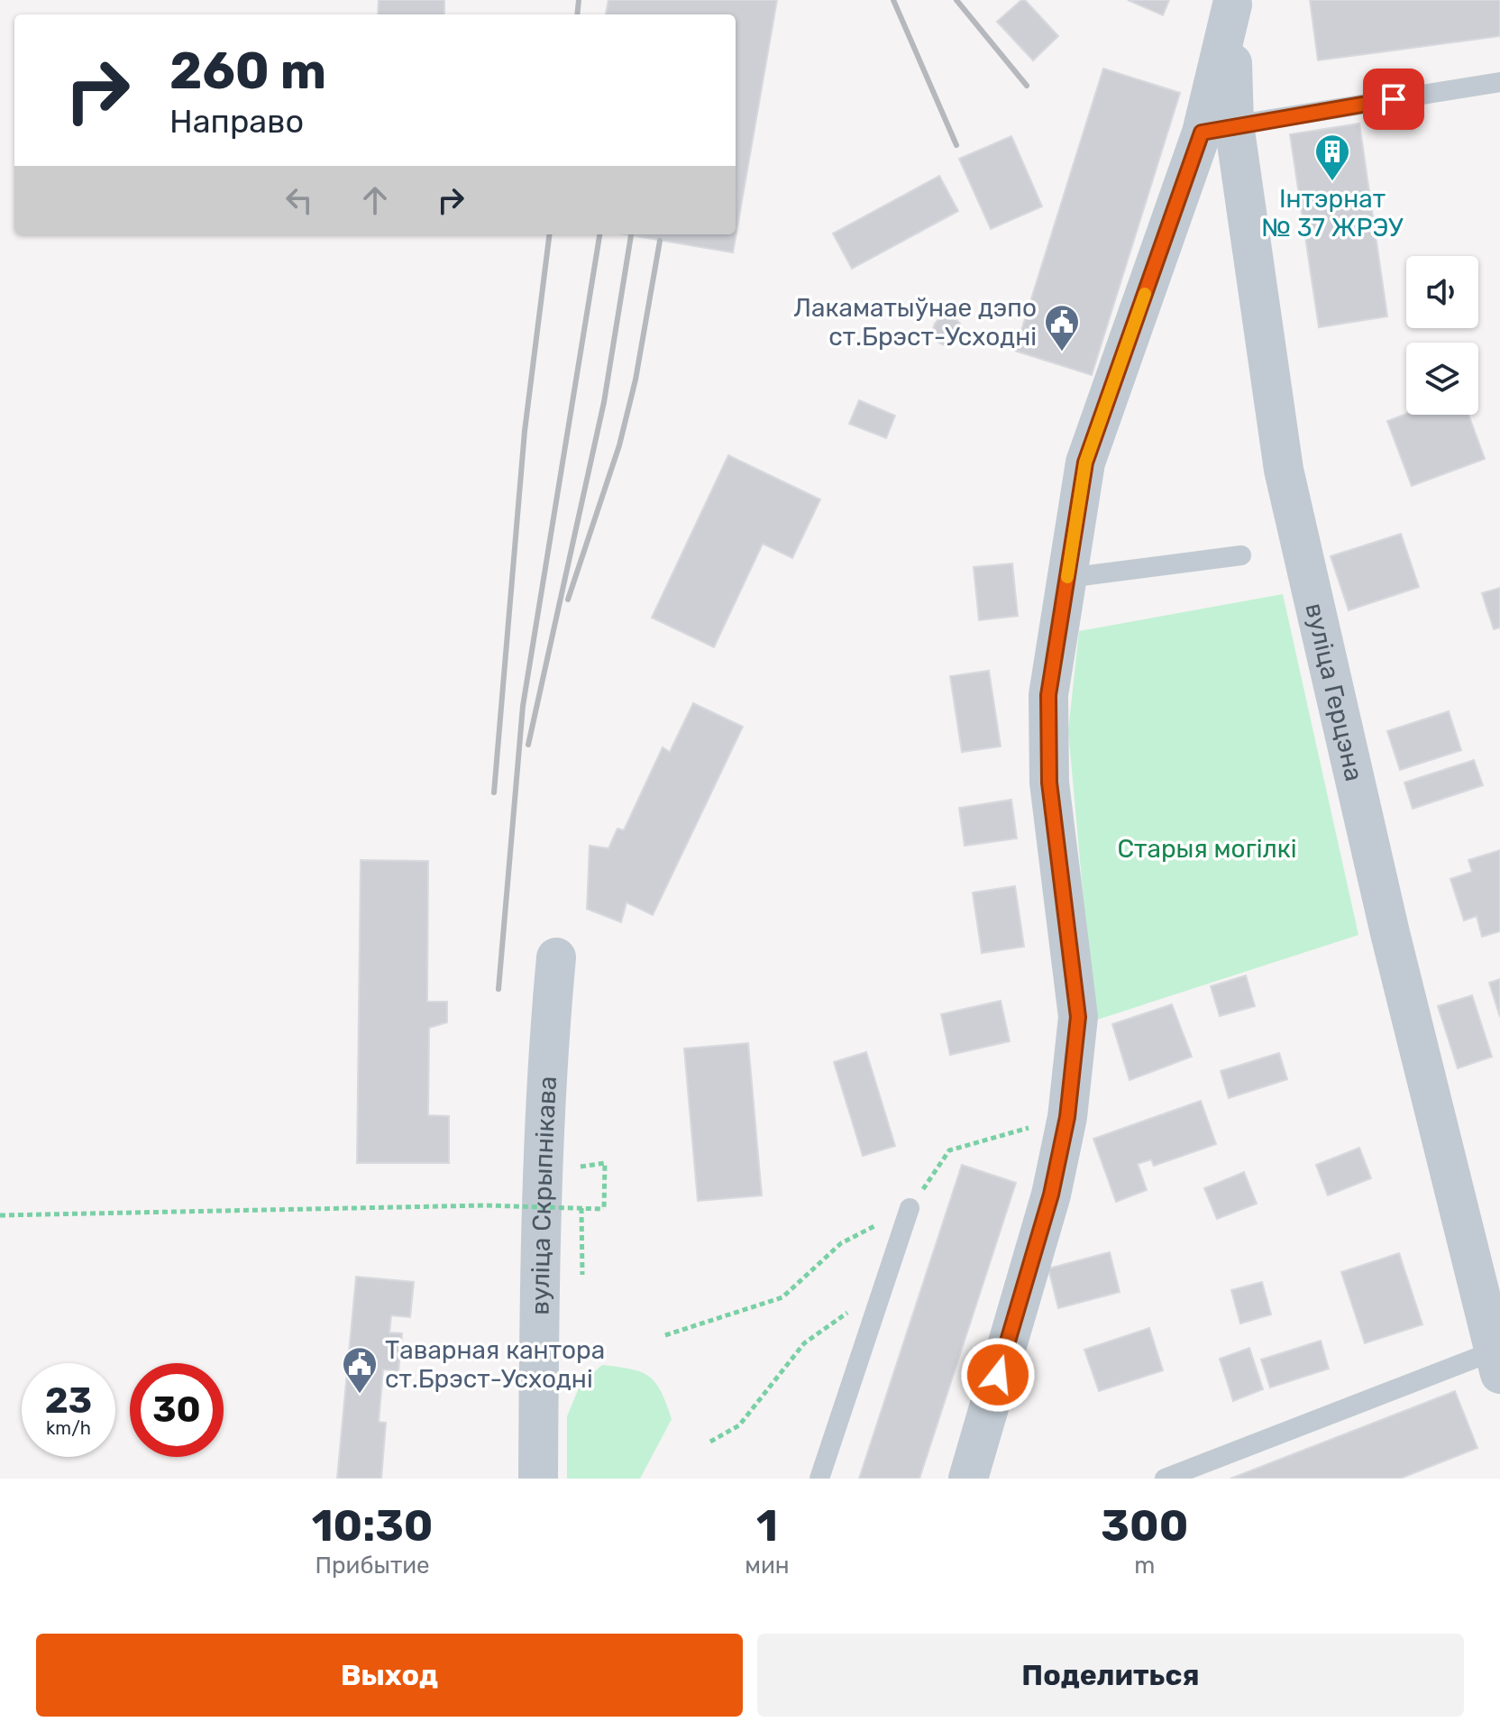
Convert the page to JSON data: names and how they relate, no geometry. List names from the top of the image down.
{
  "streets": {
    "street": ["вуліца Герцэна", "вуліца Скрыпнікава"]
  },
  "parks": ["Старыя могілкі"],
  "places": {
    "building": ["Інтэрнат № 37 ЖРЭУ"],
    "public building": ["Лакаматыўнае дэпо ст.Брэст-Усходні", "Таварная кантора ст.Брэст-Усходні"]
  },
  "page": {
    "turn": ["260 m", "Направо"],
    "speed": "23 km/h",
    "limit": "30",
    "eta": [
      "10:30",
      "Прибытие",
      "1",
      "мин",
      "300",
      "m"
    ],
    "buttons": ["Выход", "Поделиться"]
  }
}
